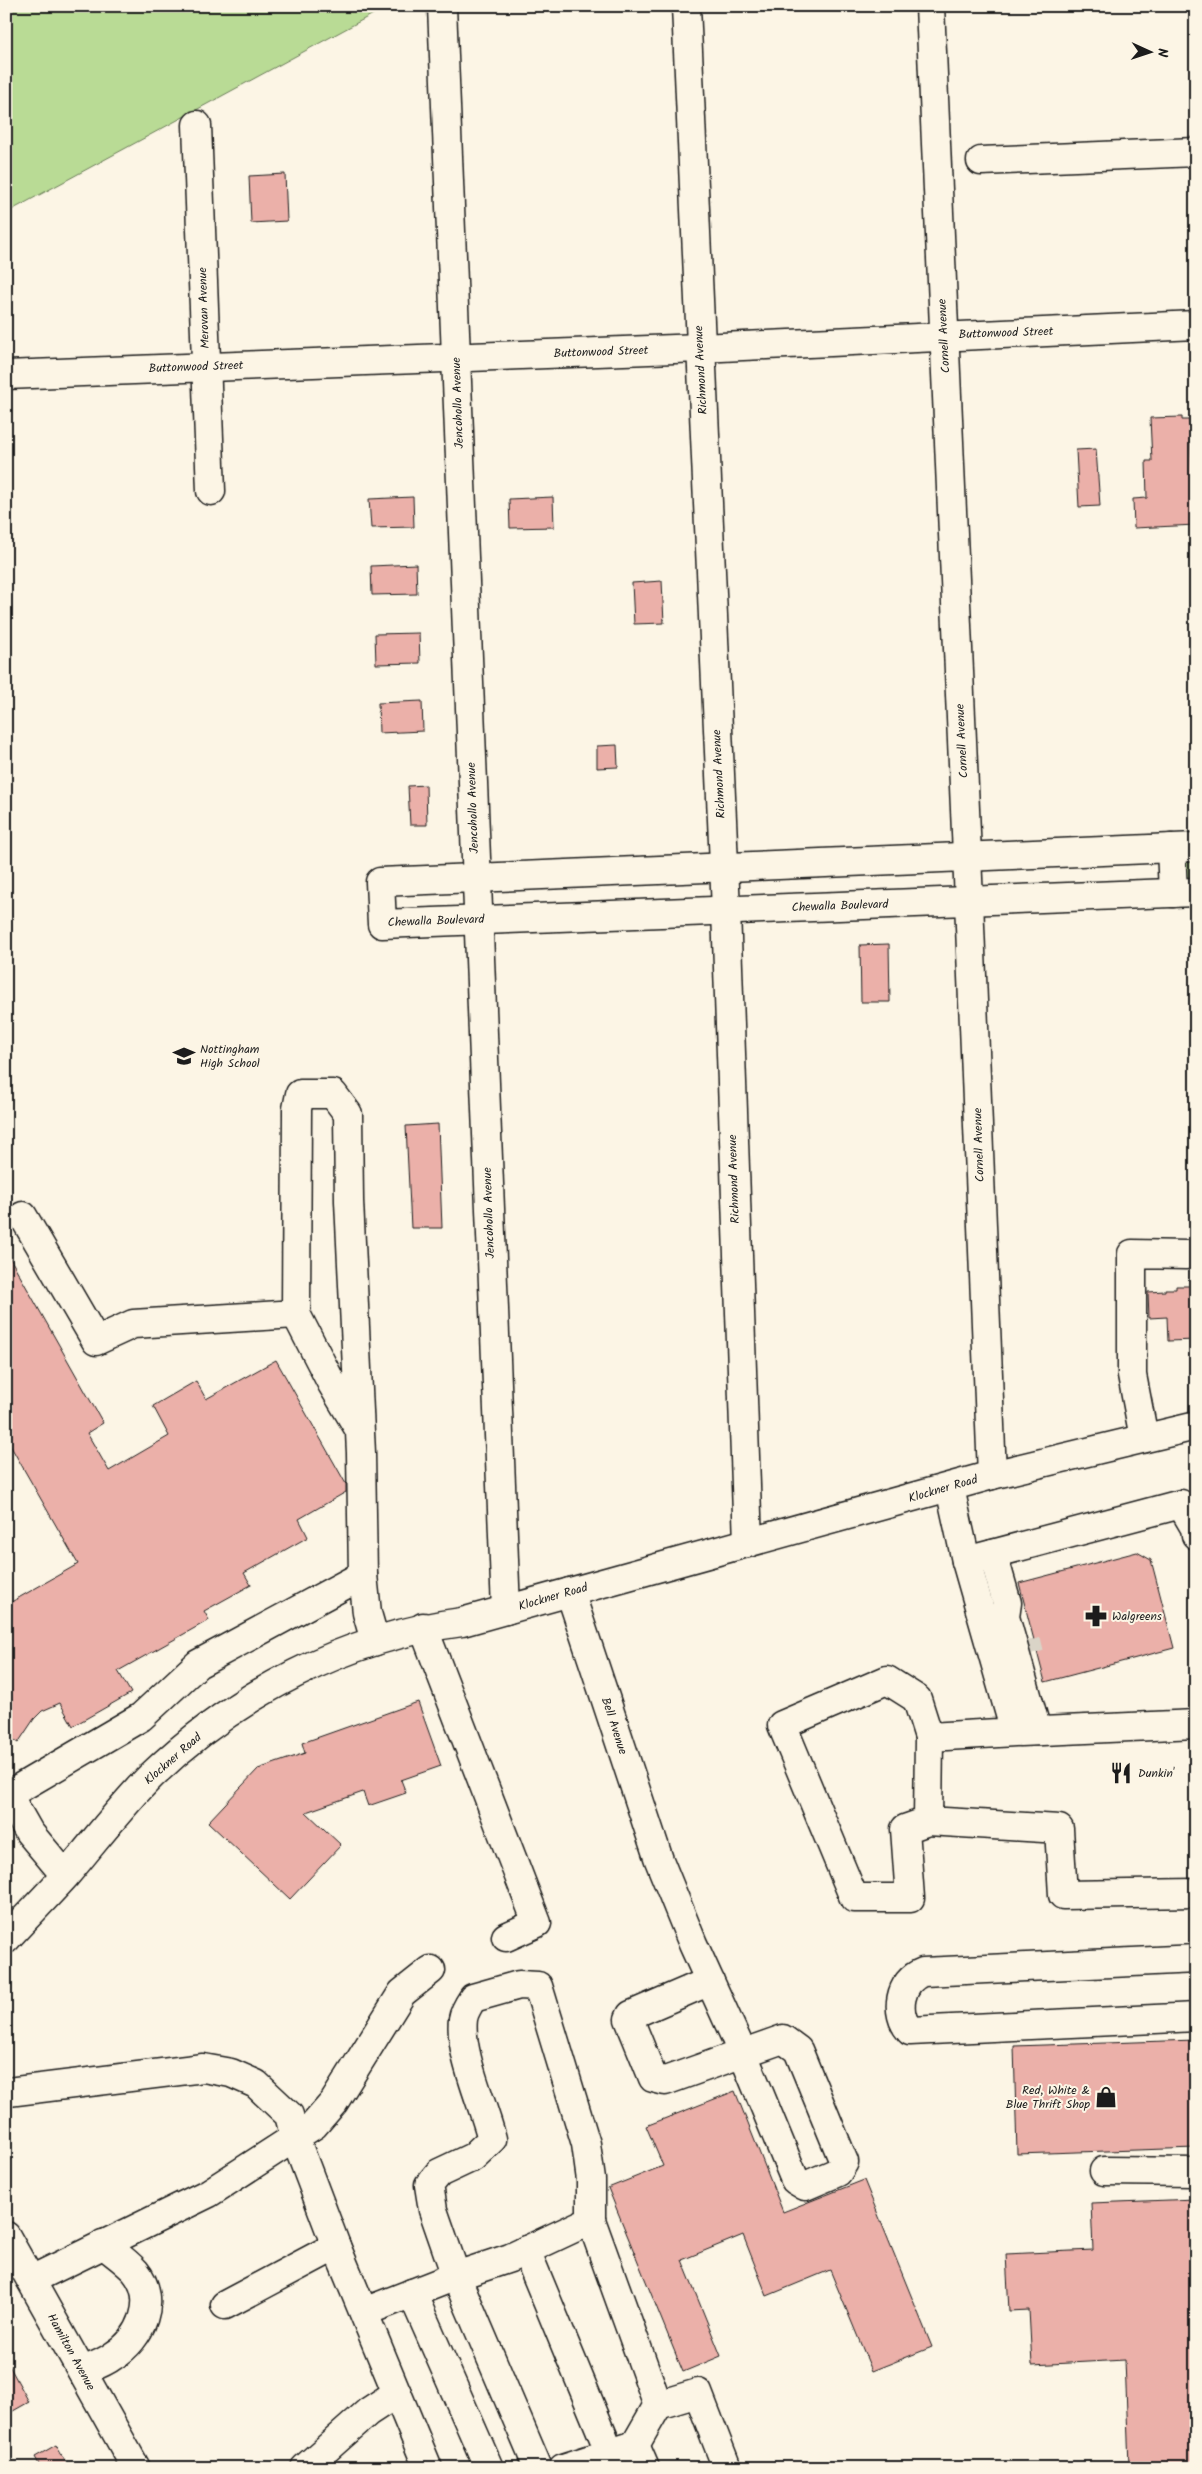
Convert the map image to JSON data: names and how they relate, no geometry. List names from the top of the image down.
{
  "streets": {
    "street": [
      "Merovan Avenue",
      "Buttonwood Street",
      "Cornell Avenue",
      "Richmond Avenue",
      "Jencohollo Avenue",
      "Chewalla Boulevard",
      "Klockner Road",
      "Bell Avenue",
      "Hamilton Avenue"
    ]
  },
  "crossings": [
    ["Merovan Avenue", "Buttonwood Street"],
    ["Buttonwood Street", "Cornell Avenue"],
    ["Buttonwood Street", "Richmond Avenue"],
    ["Buttonwood Street", "Jencohollo Avenue"],
    ["Cornell Avenue", "Chewalla Boulevard"],
    ["Cornell Avenue", "Klockner Road"],
    ["Richmond Avenue", "Chewalla Boulevard"],
    ["Richmond Avenue", "Klockner Road"],
    ["Jencohollo Avenue", "Chewalla Boulevard"],
    ["Jencohollo Avenue", "Klockner Road"],
    ["Klockner Road", "Bell Avenue"]
  ],
  "places": {
    "school or university": ["Nottingham High School"],
    "pharmacy": ["Walgreens"],
    "restaurant": ["Dunkin'"],
    "shop": ["Red, White & Blue Thrift Shop"]
  },
  "north": "right"
}
